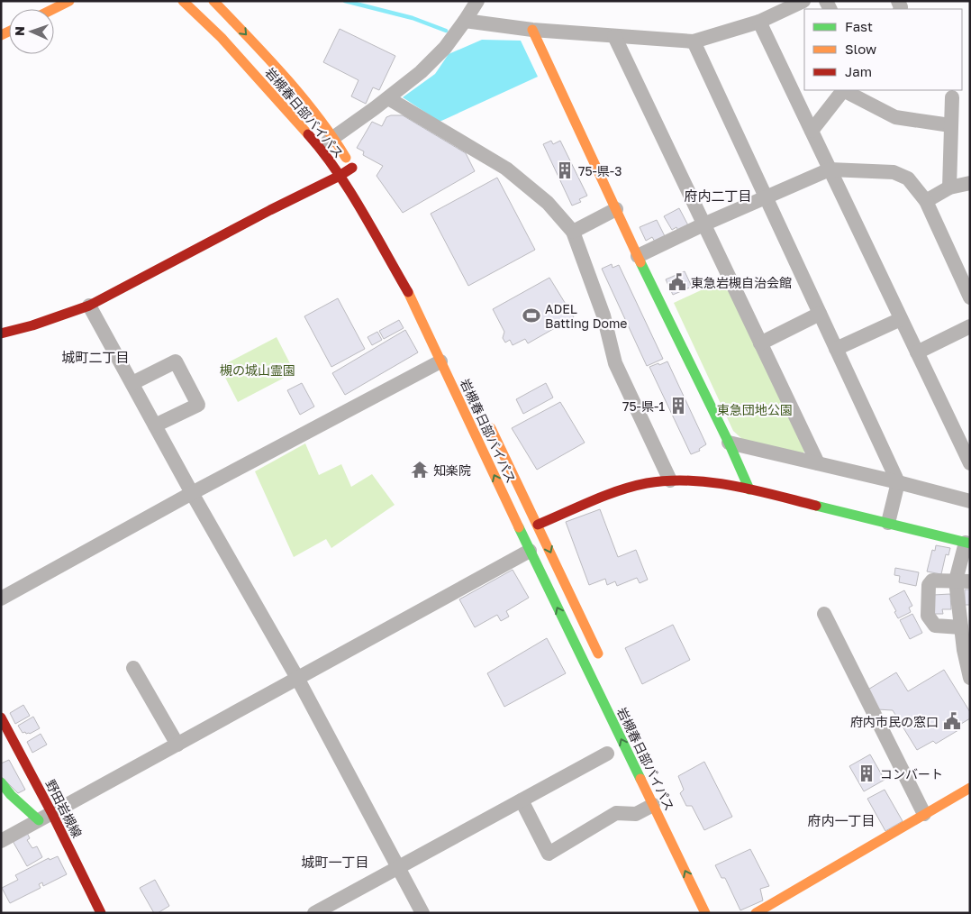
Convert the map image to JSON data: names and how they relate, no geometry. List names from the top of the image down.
{
  "streets": {
    "main road": ["岩槻春日部バイパス", "野田岩槻線"]
  },
  "districts": [
    "府内二丁目",
    "城町二丁目",
    "府内一丁目",
    "城町一丁目"
  ],
  "parks": ["槻の城山霊園", "東急団地公園"],
  "places": {
    "building": ["75-県-3", "75-県-1", "コンバート"],
    "public building": ["東急岩槻自治会館", "府内市民の窓口"],
    "sports": ["ADEL Batting Dome"],
    "temple": ["知楽院"]
  },
  "legend": ["Fast", "Slow", "Jam"],
  "north": "left"
}
